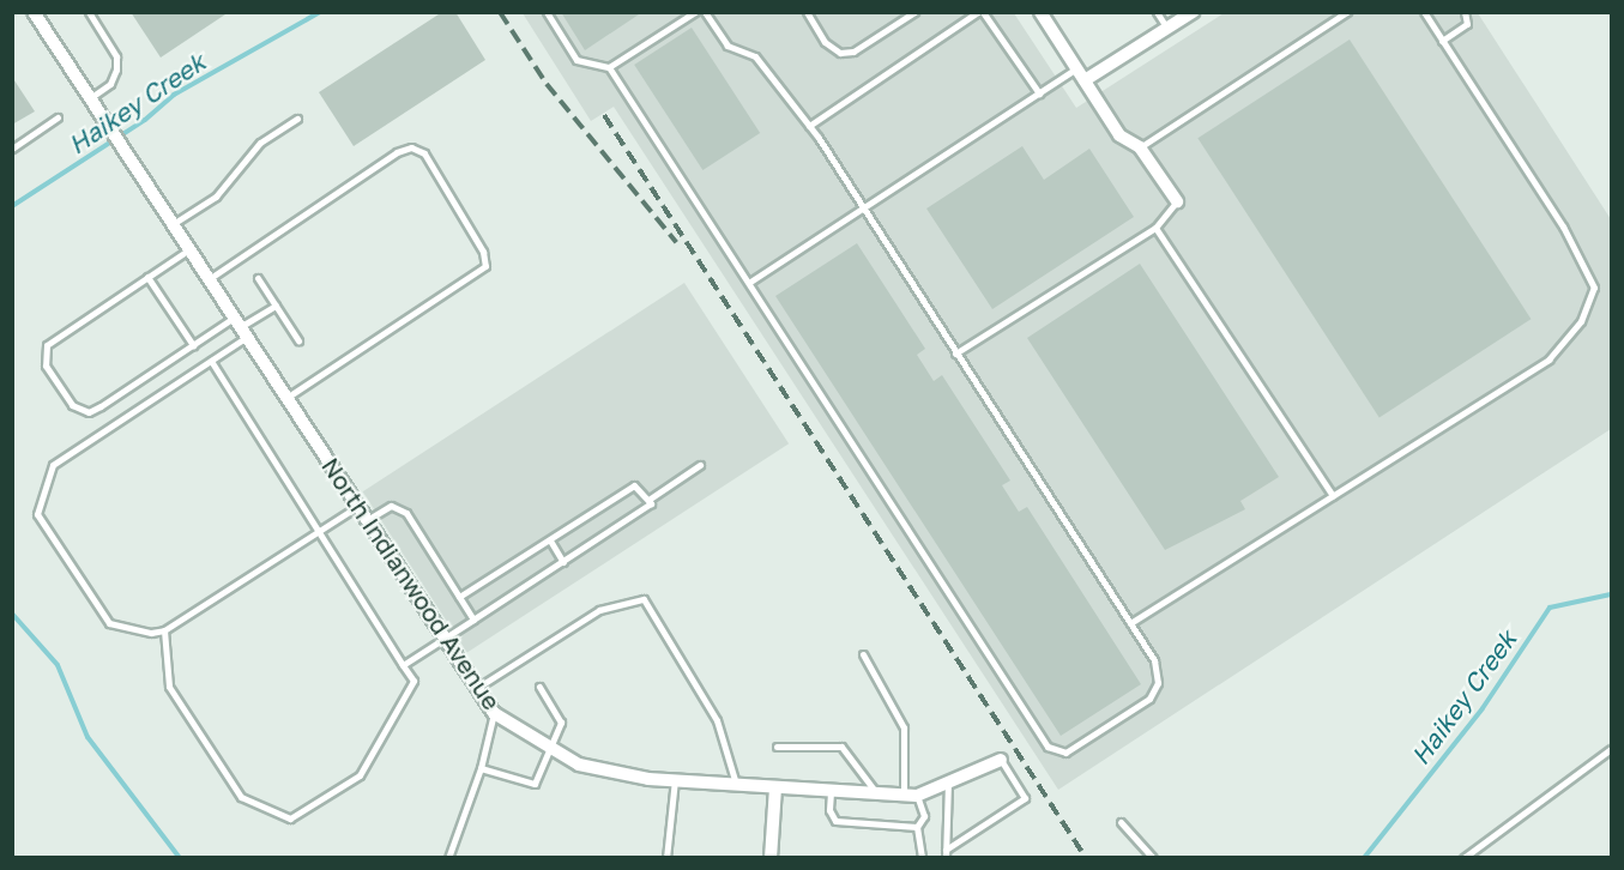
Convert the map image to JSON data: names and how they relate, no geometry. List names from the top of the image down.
{
  "streets": {
    "street": ["North Indianwood Avenue"]
  },
  "water": ["Haikey Creek"]
}
